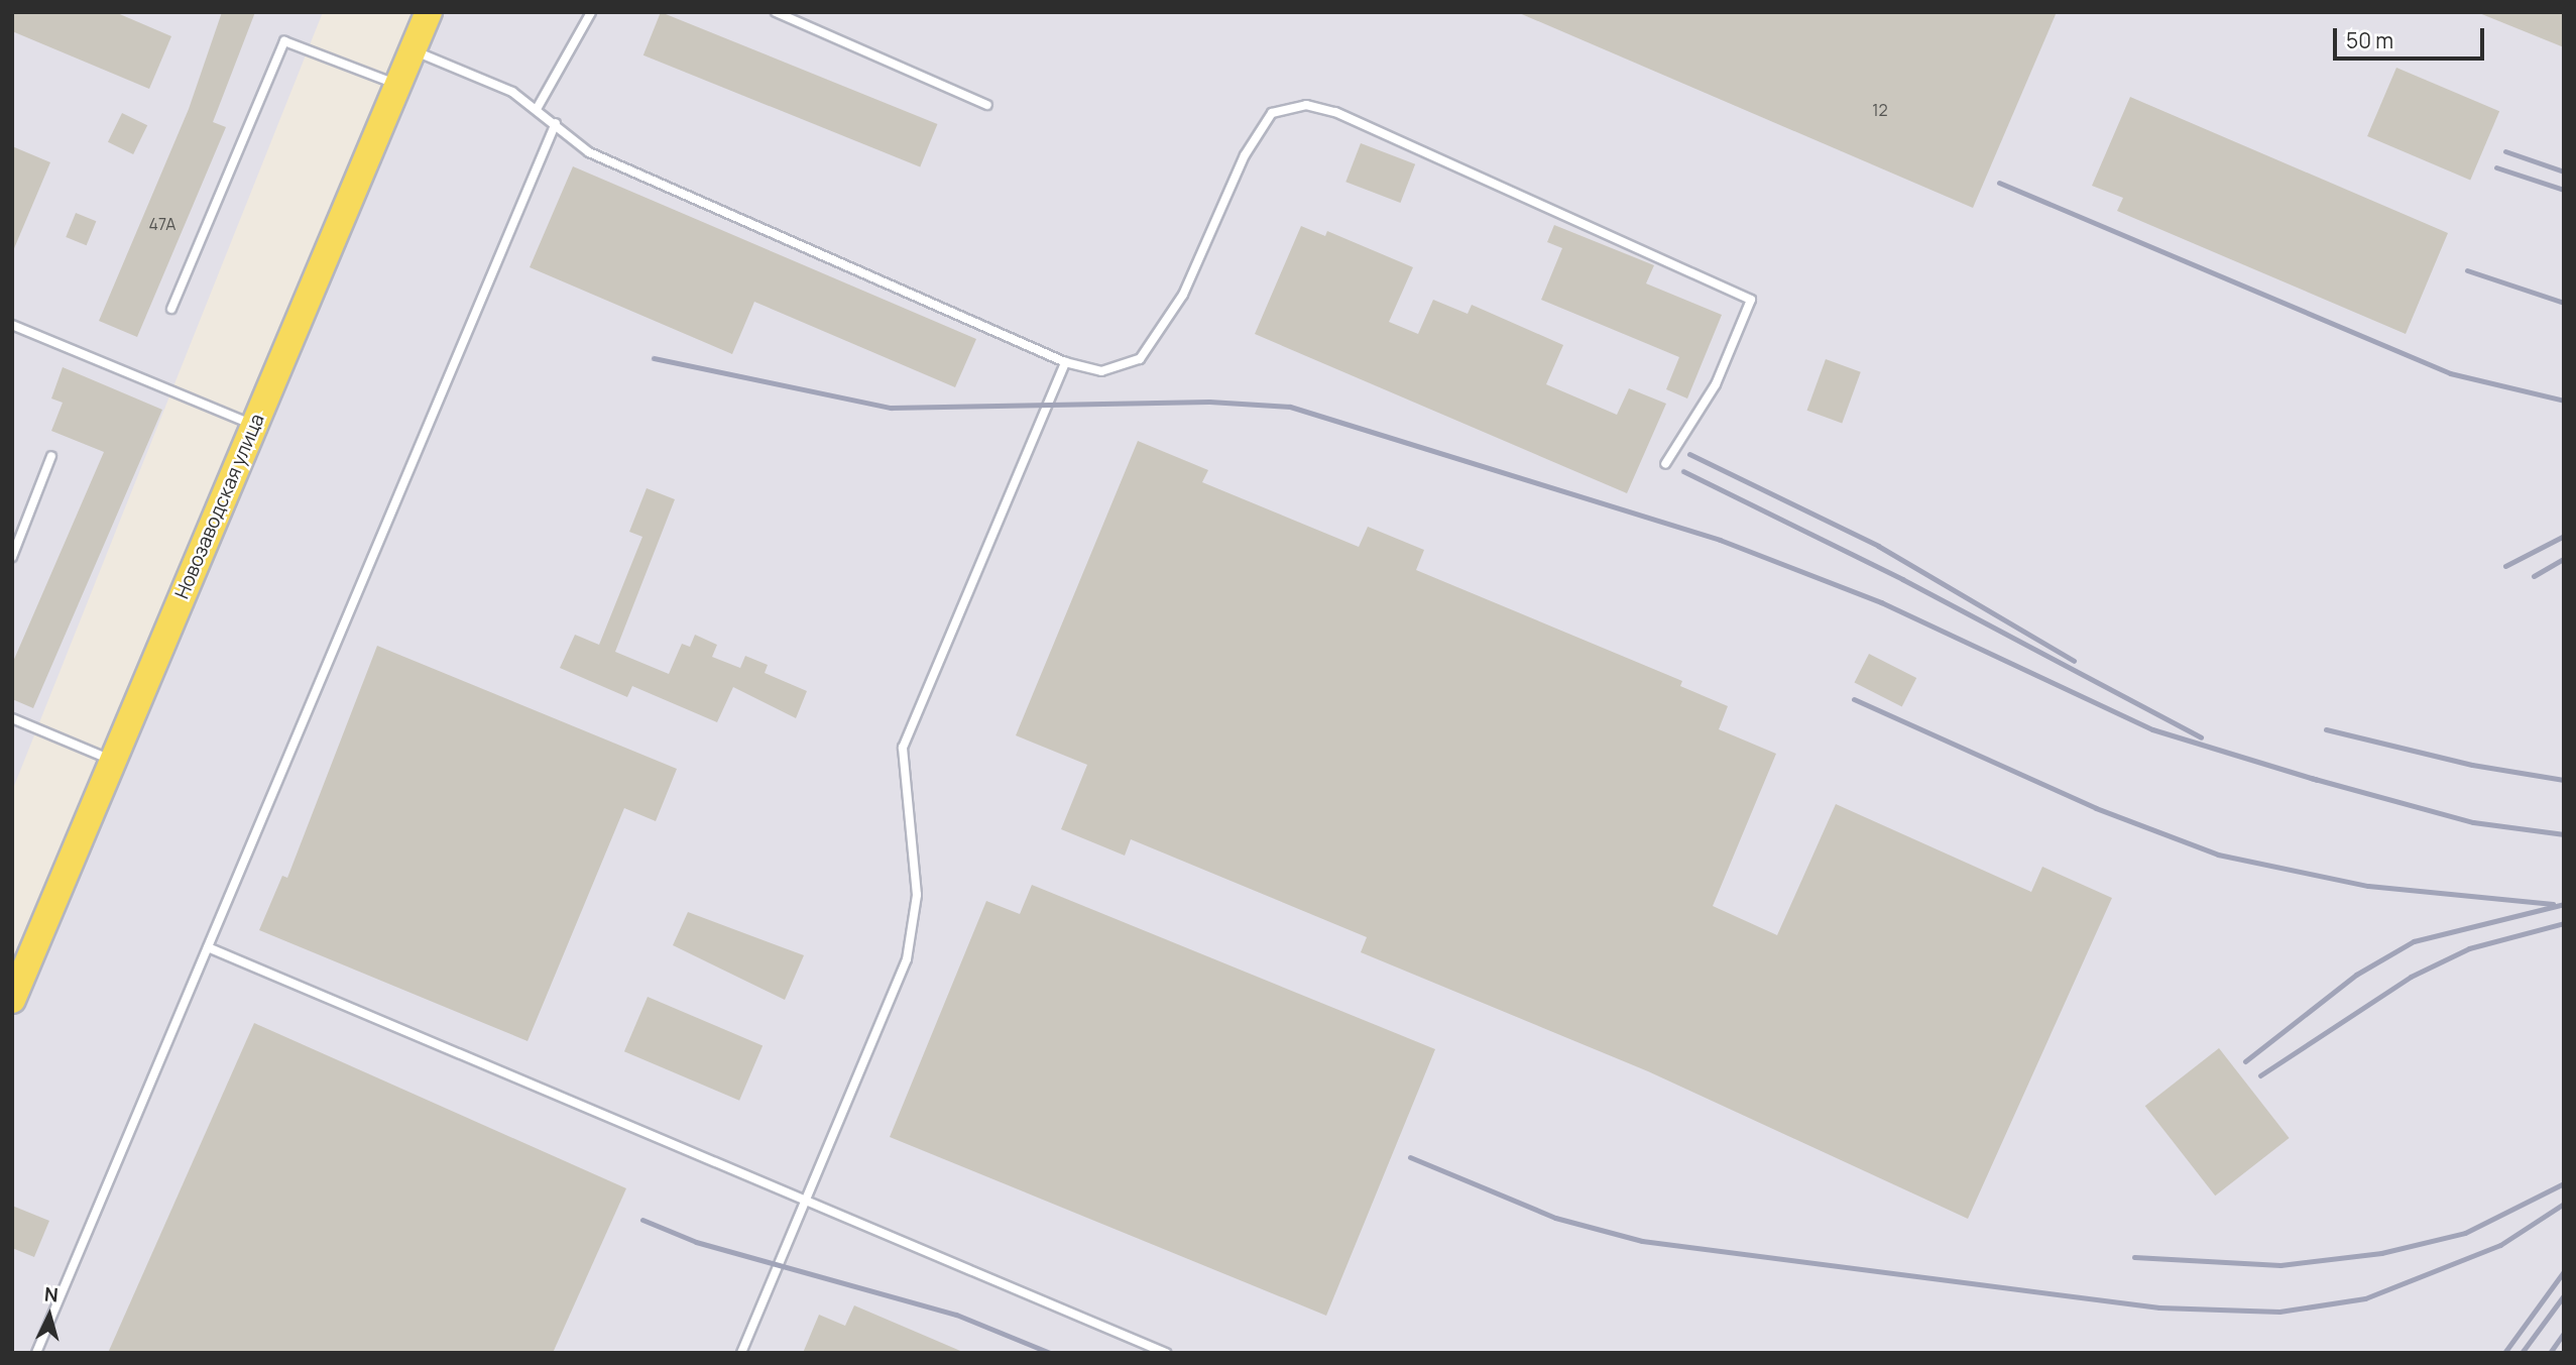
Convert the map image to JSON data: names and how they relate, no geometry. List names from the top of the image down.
{
  "streets": {
    "main road": ["Новозаводская улица"]
  },
  "house_numbers": ["12", "47А"],
  "scale_bar": "50 m",
  "north": "top"
}
